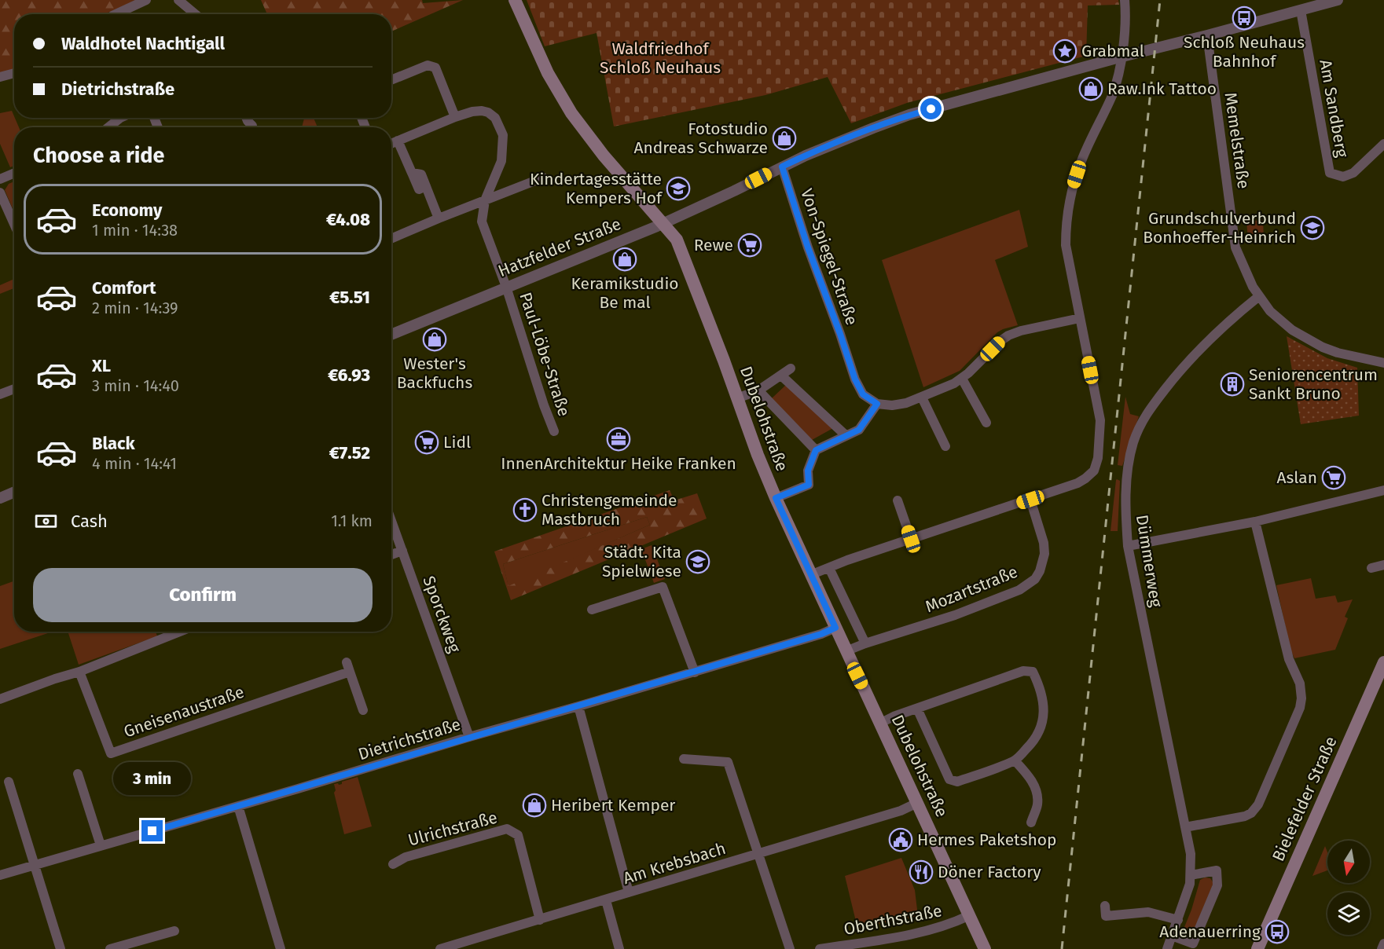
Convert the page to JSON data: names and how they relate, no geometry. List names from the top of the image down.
{
  "streets": {
    "main road": ["Dubelohstraße", "Bielefelder Straße"],
    "street": [
      "Am Sandberg",
      "Memelstraße",
      "Hatzfelder Straße",
      "Von-Spiegel-Straße",
      "Paul-Löbe-Straße",
      "Dümmerweg",
      "Mozartstraße",
      "Sporckweg",
      "Gneisenaustraße",
      "Dietrichstraße",
      "Ulrichstraße",
      "Am Krebsbach",
      "Oberthstraße"
    ]
  },
  "crossings": [
    ["Am Sandberg", "Hatzfelder Straße"],
    ["Memelstraße", "Hatzfelder Straße"],
    ["Memelstraße", "Dümmerweg"],
    ["Hatzfelder Straße", "Von-Spiegel-Straße"],
    ["Hatzfelder Straße", "Paul-Löbe-Straße"],
    ["Hatzfelder Straße", "Dubelohstraße"],
    ["Dubelohstraße", "Mozartstraße"],
    ["Dubelohstraße", "Dietrichstraße"],
    ["Dubelohstraße", "Am Krebsbach"],
    ["Dubelohstraße", "Oberthstraße"],
    ["Sporckweg", "Dietrichstraße"],
    ["Ulrichstraße", "Am Krebsbach"]
  ],
  "parks": ["Waldfriedhof Schloß Neuhaus"],
  "places": {
    "bus stop": ["Schloß Neuhaus Bahnhof", "Adenauerring"],
    "place": ["Grabmal"],
    "shop": [
      "Raw.Ink Tattoo",
      "Fotostudio Andreas Schwarze",
      "Keramikstudio Be mal",
      "Wester's Backfuchs",
      "Heribert Kemper"
    ],
    "school or university": ["Kindertagesstätte Kempers Hof", "Grundschulverbund Bonhoeffer-Heinrich", "Städt. Kita Spielwiese"],
    "supermarket": ["Rewe", "Lidl", "Aslan"],
    "building": ["Seniorencentrum Sankt Bruno"],
    "office": ["InnenArchitektur Heike Franken"],
    "church": ["Christengemeinde Mastbruch"],
    "public building": ["Hermes Paketshop"],
    "restaurant": ["Döner Factory"]
  },
  "north": "bottom",
  "page": {
    "banner": ["Waldhotel Nachtigall", "Dietrichstraße"],
    "heading": "Choose a ride",
    "list": [
      {
        "name": "Economy",
        "note": "1 min · 14:38",
        "value": "€4.08"
      },
      {
        "name": "Comfort",
        "note": "2 min · 14:39",
        "value": "€5.51"
      },
      {
        "name": "XL",
        "note": "3 min · 14:40",
        "value": "€6.93"
      },
      {
        "name": "Black",
        "note": "4 min · 14:41",
        "value": "€7.52"
      }
    ],
    "pay": ["Cash", "1.1 km"],
    "buttons": "Confirm",
    "bubble": "3 min"
  }
}
